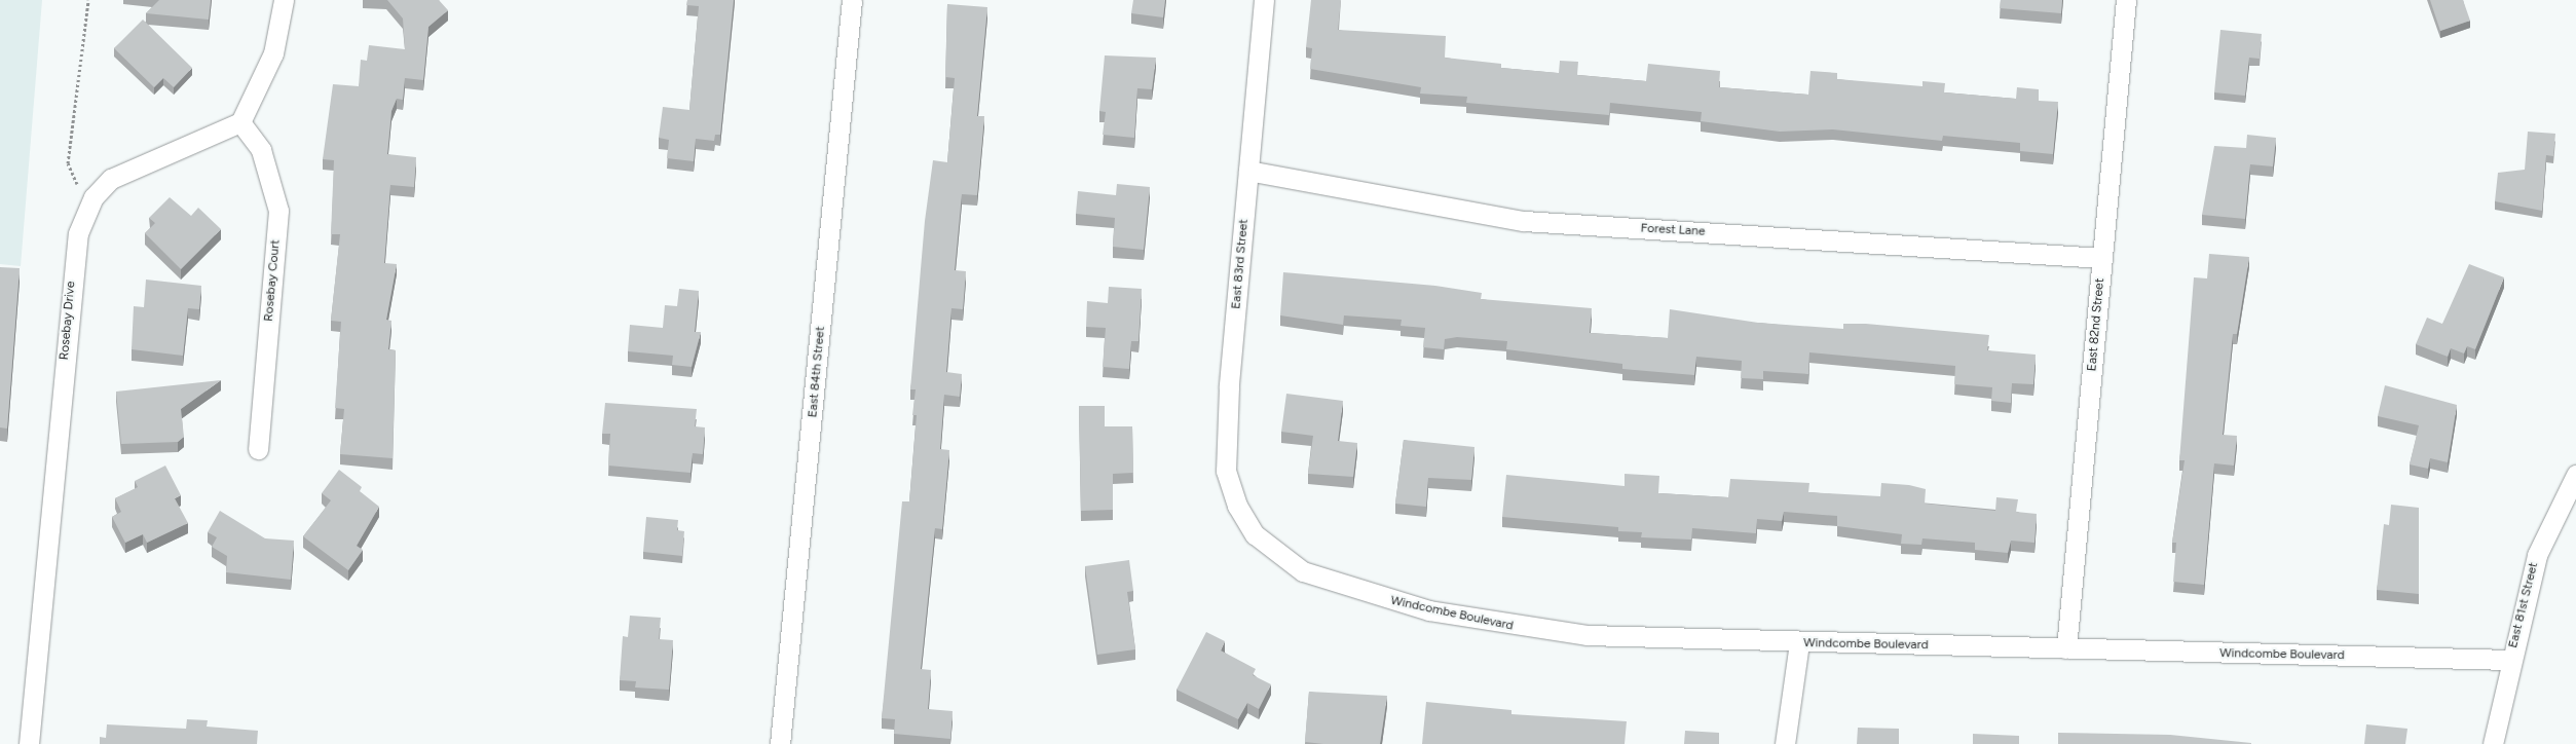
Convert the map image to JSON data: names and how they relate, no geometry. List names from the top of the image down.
{
  "streets": {
    "street": [
      "Forest Lane",
      "East 83rd Street",
      "Rosebay Court",
      "Rosebay Drive",
      "East 82nd Street",
      "East 84th Street",
      "East 81st Street",
      "Windcombe Boulevard"
    ]
  },
  "crossings": [
    ["Forest Lane", "East 83rd Street"],
    ["Forest Lane", "East 82nd Street"],
    ["East 83rd Street", "Windcombe Boulevard"],
    ["Rosebay Court", "Rosebay Drive"],
    ["East 82nd Street", "Windcombe Boulevard"],
    ["East 81st Street", "Windcombe Boulevard"]
  ]
}
